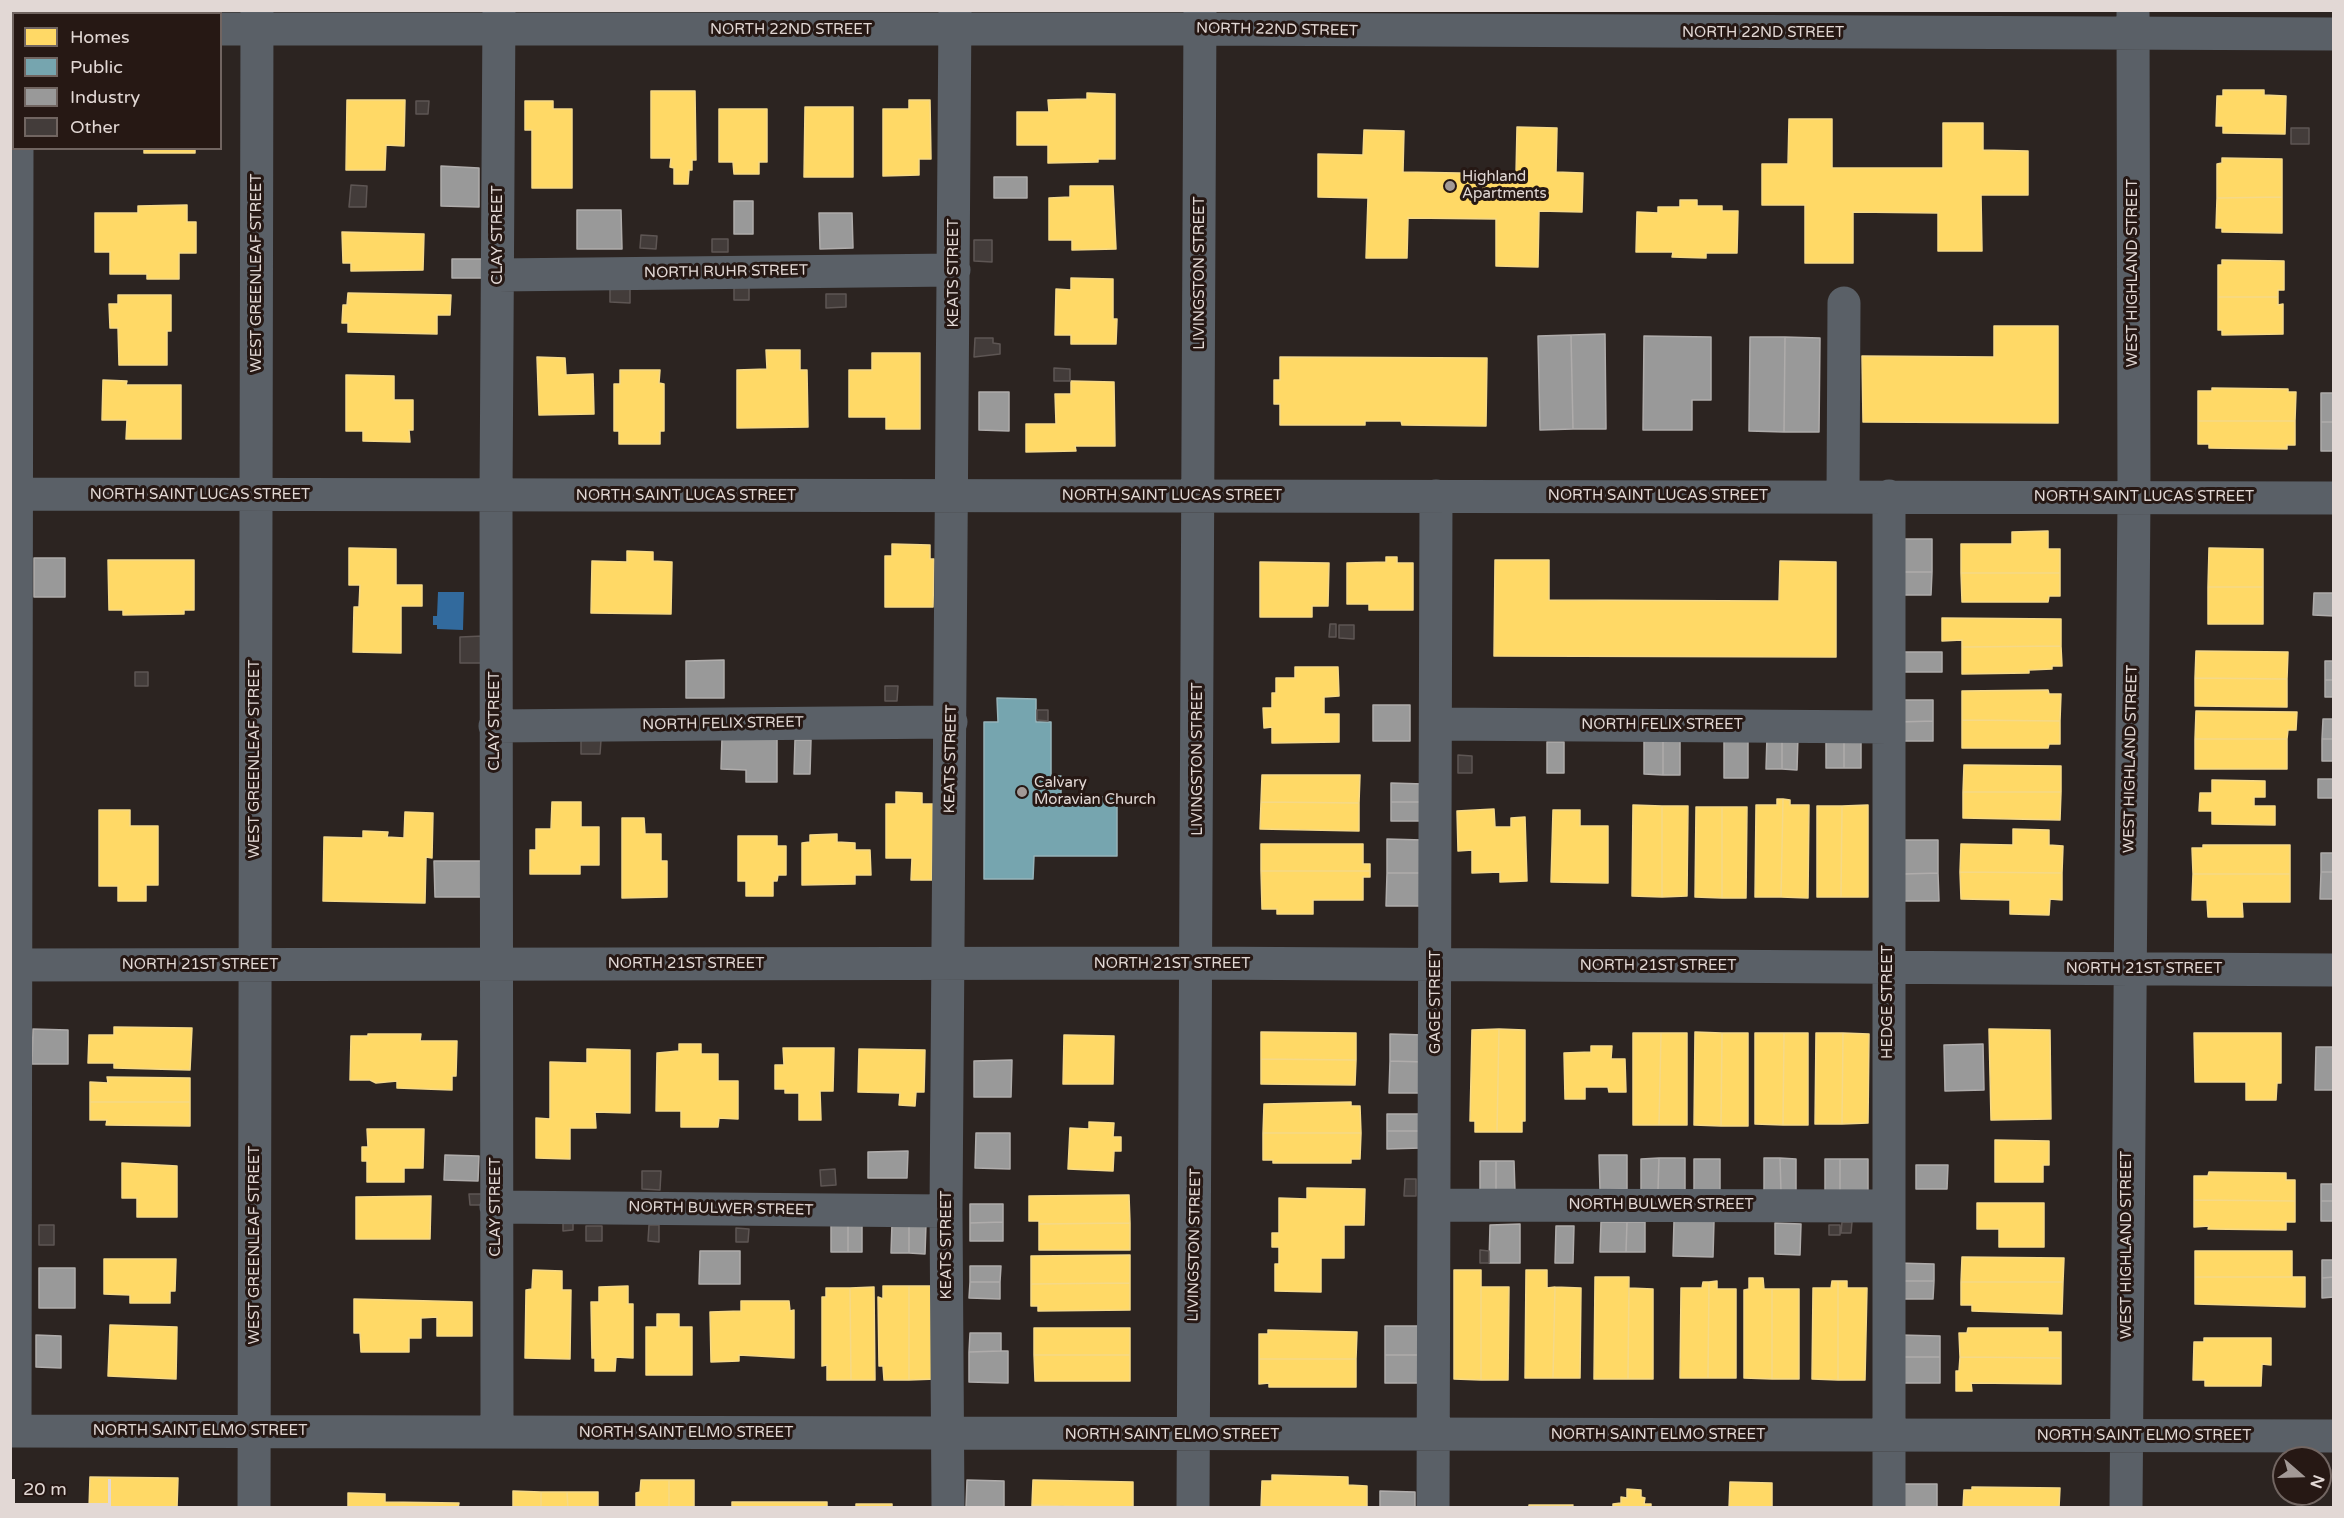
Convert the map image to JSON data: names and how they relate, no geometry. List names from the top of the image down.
{
  "streets": {
    "street": [
      "NORTH 22ND STREET",
      "CLAY STREET",
      "NORTH RUHR STREET",
      "WEST GREENLEAF STREET",
      "KEATS STREET",
      "LIVINGSTON STREET",
      "WEST HIGHLAND STREET",
      "NORTH SAINT LUCAS STREET",
      "NORTH FELIX STREET",
      "NORTH 21ST STREET",
      "GAGE STREET",
      "HEDGE STREET",
      "NORTH BULWER STREET",
      "NORTH SAINT ELMO STREET"
    ]
  },
  "crossings": [
    ["NORTH 22ND STREET", "CLAY STREET"],
    ["NORTH 22ND STREET", "WEST GREENLEAF STREET"],
    ["NORTH 22ND STREET", "KEATS STREET"],
    ["NORTH 22ND STREET", "LIVINGSTON STREET"],
    ["NORTH 22ND STREET", "WEST HIGHLAND STREET"],
    ["CLAY STREET", "NORTH RUHR STREET"],
    ["CLAY STREET", "NORTH SAINT LUCAS STREET"],
    ["CLAY STREET", "NORTH FELIX STREET"],
    ["CLAY STREET", "NORTH 21ST STREET"],
    ["CLAY STREET", "NORTH BULWER STREET"],
    ["CLAY STREET", "NORTH SAINT ELMO STREET"],
    ["NORTH RUHR STREET", "KEATS STREET"],
    ["WEST GREENLEAF STREET", "NORTH SAINT LUCAS STREET"],
    ["WEST GREENLEAF STREET", "NORTH 21ST STREET"],
    ["WEST GREENLEAF STREET", "NORTH SAINT ELMO STREET"],
    ["KEATS STREET", "NORTH SAINT LUCAS STREET"],
    ["KEATS STREET", "NORTH FELIX STREET"],
    ["KEATS STREET", "NORTH 21ST STREET"],
    ["KEATS STREET", "NORTH BULWER STREET"],
    ["KEATS STREET", "NORTH SAINT ELMO STREET"],
    ["LIVINGSTON STREET", "NORTH SAINT LUCAS STREET"],
    ["LIVINGSTON STREET", "NORTH 21ST STREET"],
    ["LIVINGSTON STREET", "NORTH SAINT ELMO STREET"],
    ["WEST HIGHLAND STREET", "NORTH SAINT LUCAS STREET"],
    ["WEST HIGHLAND STREET", "NORTH 21ST STREET"],
    ["WEST HIGHLAND STREET", "NORTH SAINT ELMO STREET"],
    ["NORTH SAINT LUCAS STREET", "GAGE STREET"],
    ["NORTH SAINT LUCAS STREET", "HEDGE STREET"],
    ["NORTH FELIX STREET", "GAGE STREET"],
    ["NORTH FELIX STREET", "HEDGE STREET"],
    ["NORTH 21ST STREET", "GAGE STREET"],
    ["NORTH 21ST STREET", "HEDGE STREET"],
    ["GAGE STREET", "NORTH BULWER STREET"],
    ["GAGE STREET", "NORTH SAINT ELMO STREET"],
    ["HEDGE STREET", "NORTH BULWER STREET"],
    ["HEDGE STREET", "NORTH SAINT ELMO STREET"]
  ],
  "places": ["Highland Apartments", "Calvary Moravian Church"],
  "legend": [
    "Homes",
    "Public",
    "Industry",
    "Other"
  ],
  "scale_bar": "20 m",
  "north": "right"
}
